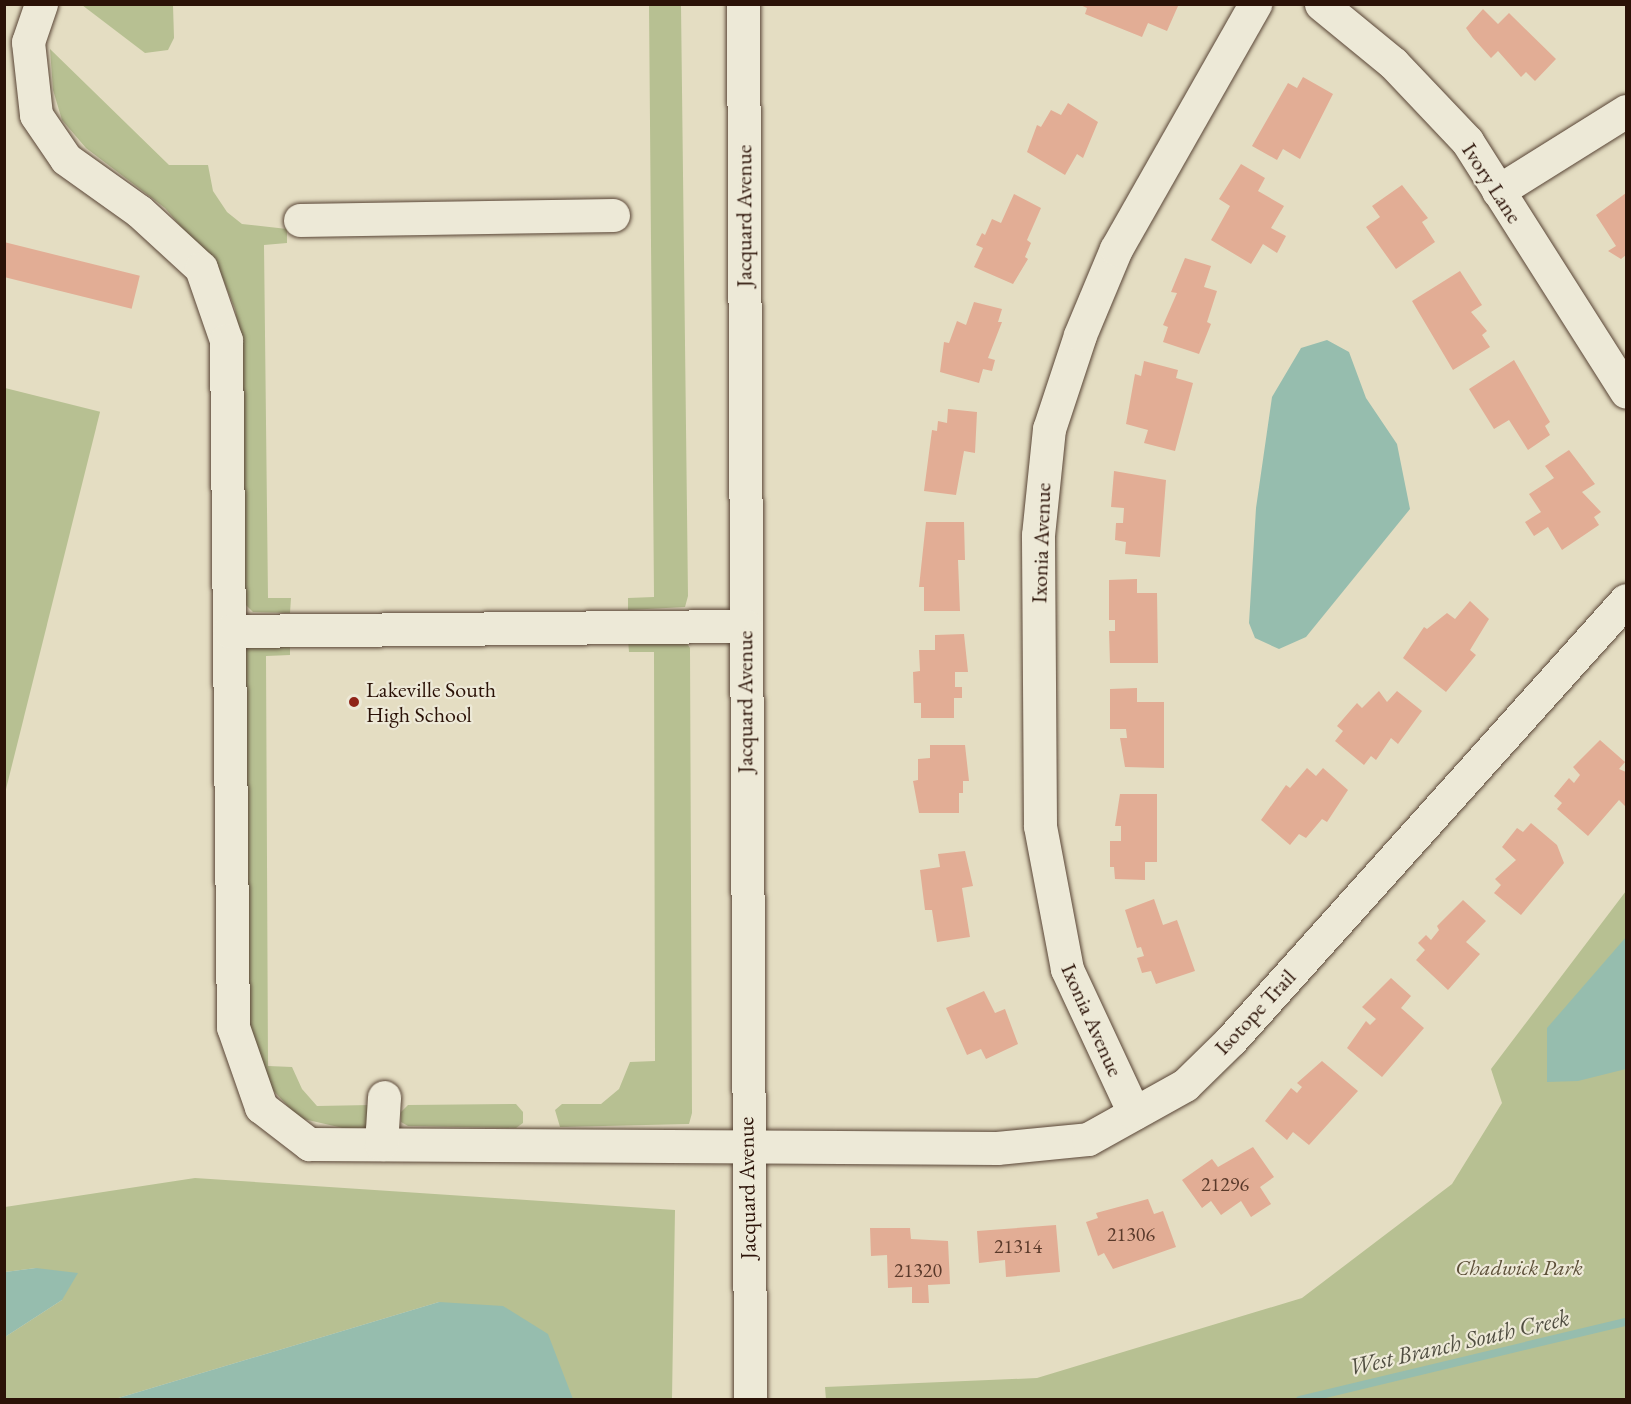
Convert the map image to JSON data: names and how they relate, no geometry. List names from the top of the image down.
{
  "streets": {
    "street": [
      "Ivory Lane",
      "Jacquard Avenue",
      "Ixonia Avenue",
      "Isotope Trail"
    ]
  },
  "crossings": [
    ["Jacquard Avenue", "Isotope Trail"],
    ["Ixonia Avenue", "Isotope Trail"]
  ],
  "water": ["West Branch South Creek"],
  "parks": ["Chadwick Park"],
  "places": ["Lakeville South High School"],
  "house_numbers": [
    "21296",
    "21306",
    "21314",
    "21320"
  ]
}
